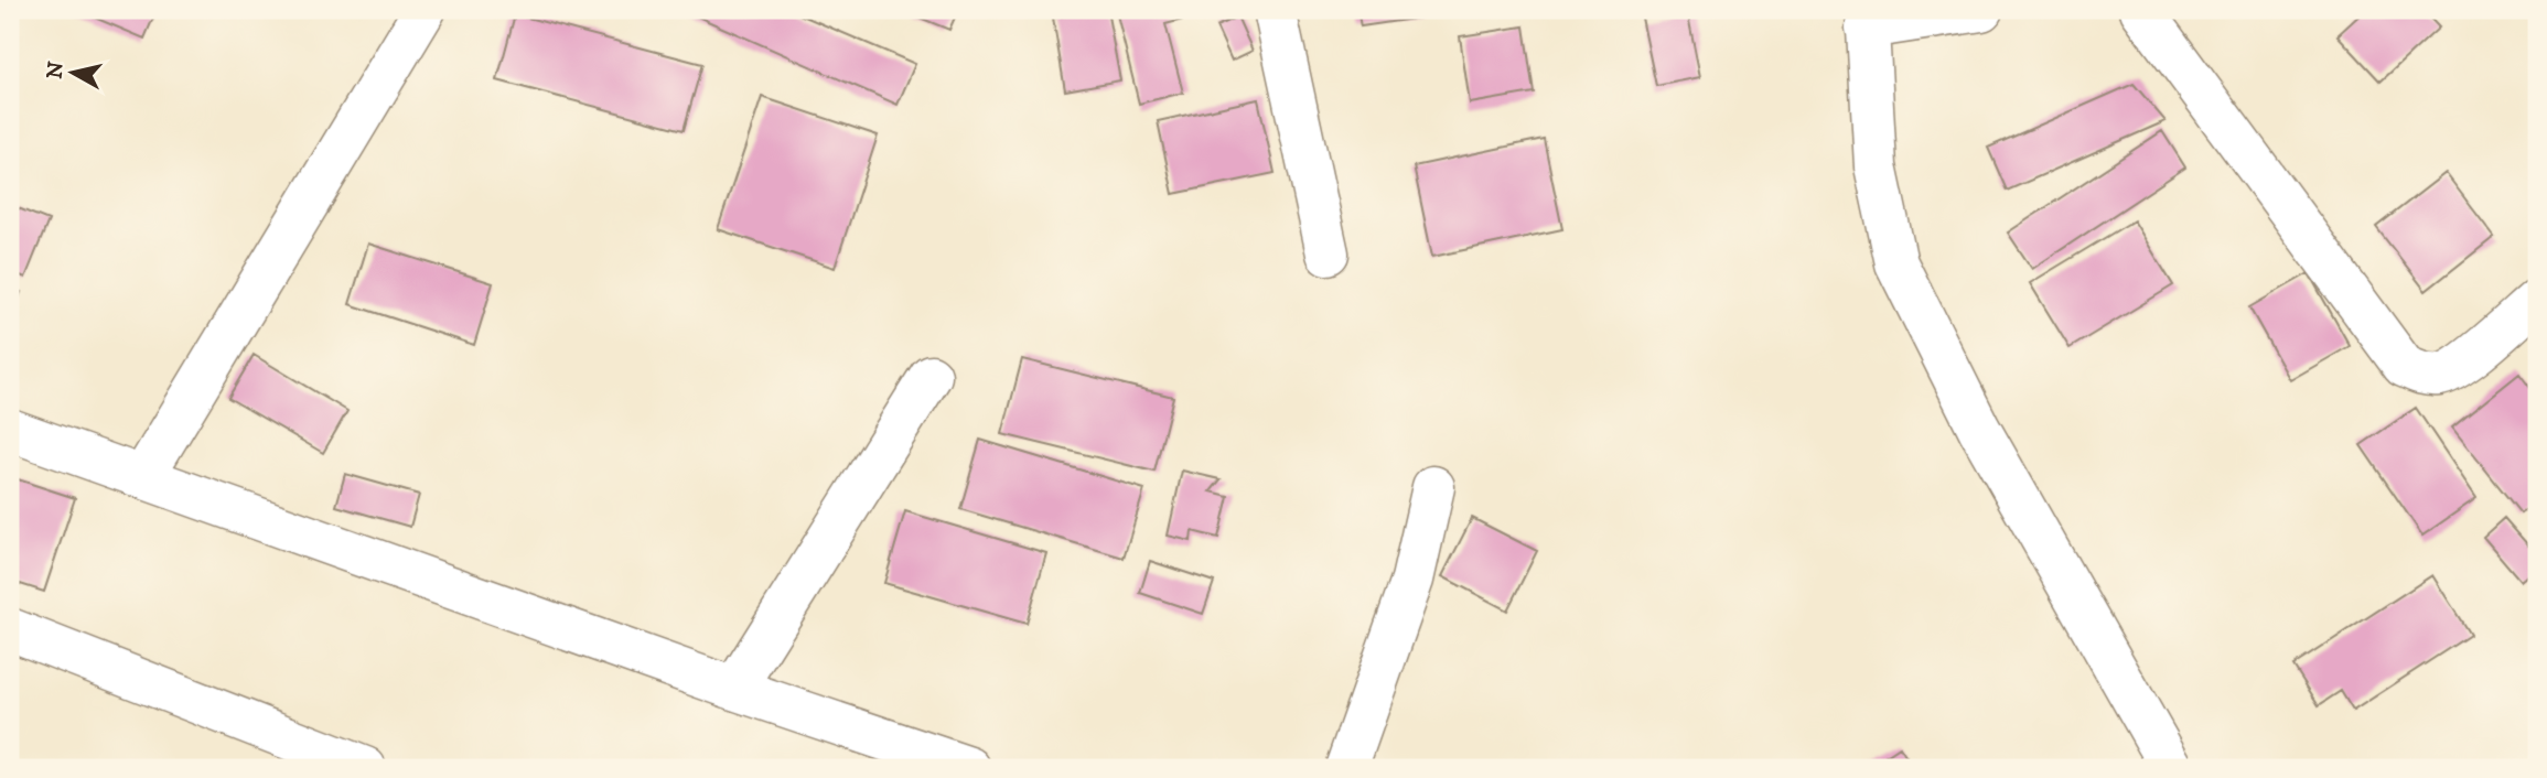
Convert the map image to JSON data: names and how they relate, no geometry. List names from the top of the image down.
{
  "north": "left"
}
